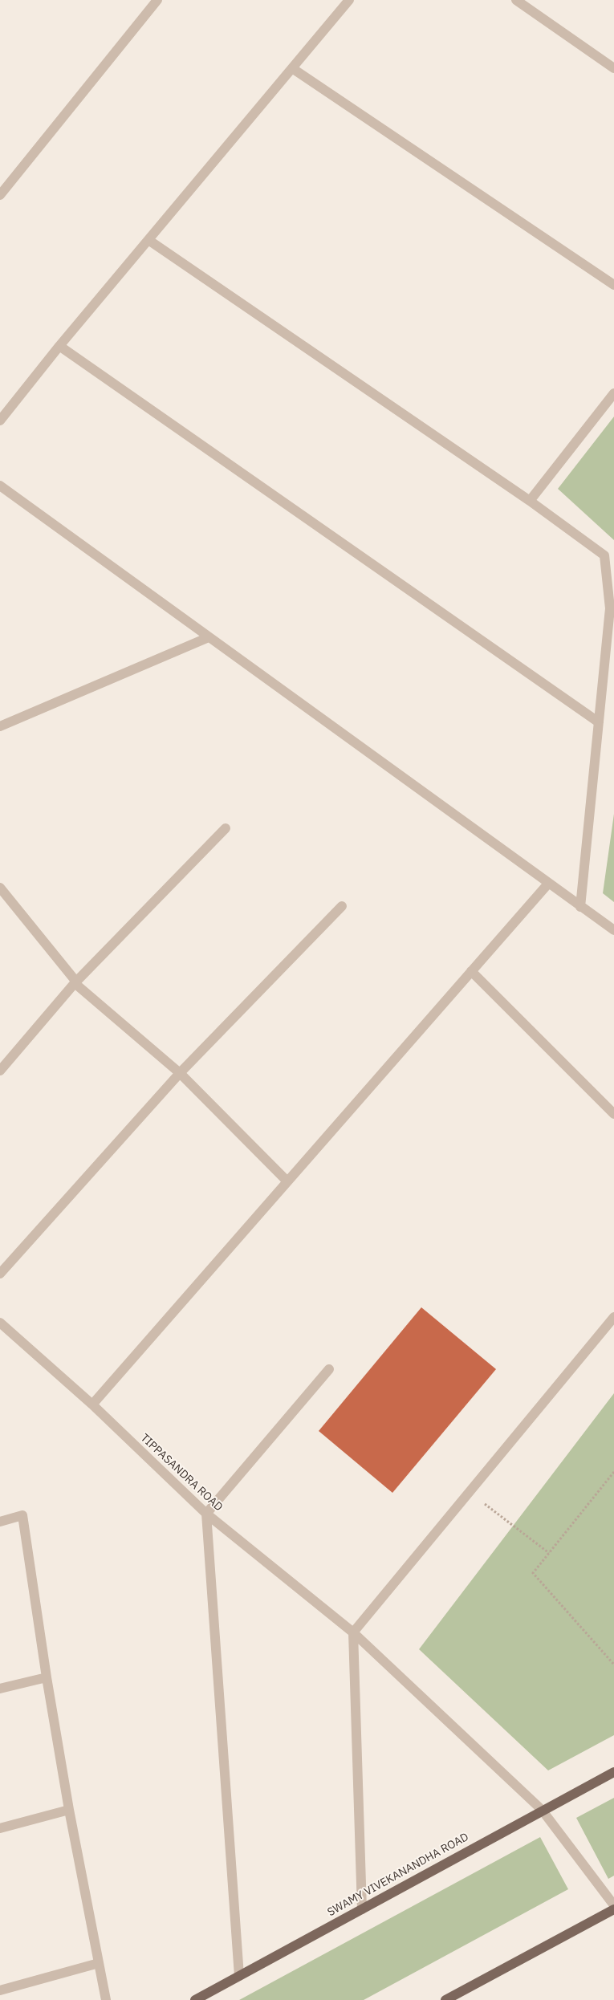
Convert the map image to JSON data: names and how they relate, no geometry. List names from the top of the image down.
{
  "streets": {
    "main road": ["SWAMY VIVEKANANDHA ROAD"],
    "street": ["TIPPASANDRA ROAD"]
  },
  "crossings": [
    ["TIPPASANDRA ROAD", "SWAMY VIVEKANANDHA ROAD"]
  ]
}
